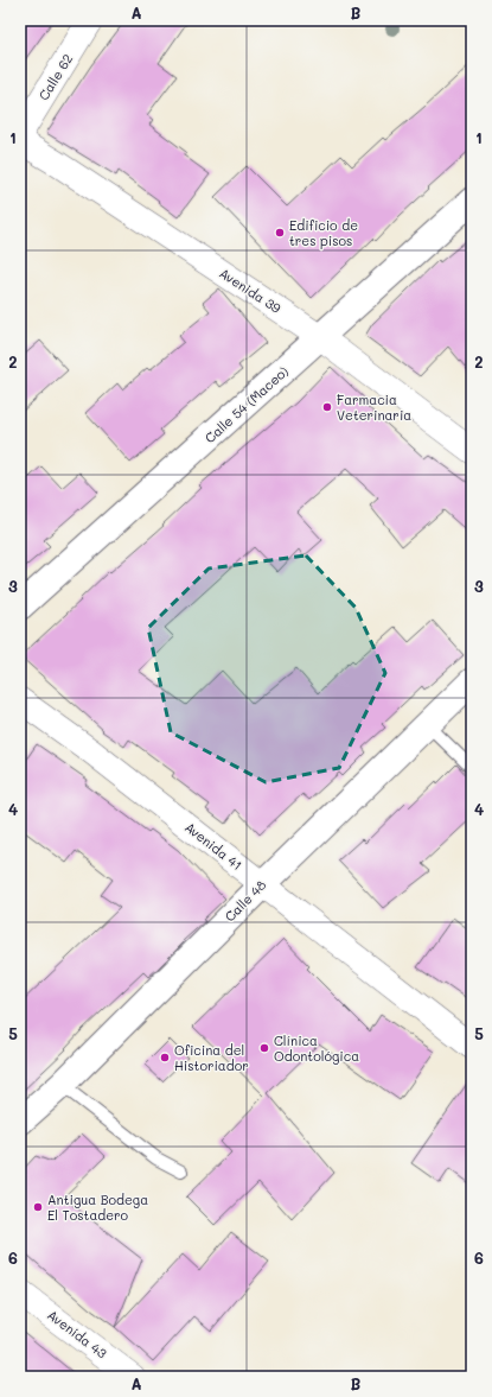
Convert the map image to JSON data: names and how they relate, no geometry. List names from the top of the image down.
{
  "streets": {
    "main road": ["Calle 54 (Maceo)", "Calle 48"],
    "street": [
      "Calle 62",
      "Avenida 39",
      "Avenida 41",
      "Avenida 43"
    ]
  },
  "crossings": [
    ["Avenida 39", "Calle 54 (Maceo)"],
    ["Avenida 41", "Calle 48"]
  ],
  "places": [
    "Edificio de tres pisos",
    "Farmacia Veterinaria",
    "Clínica Odontológica",
    "Oficina del Historiador",
    "Antigua Bodega El Tostadero"
  ],
  "grid": {
    "columns": ["A", "B"],
    "rows": [
      "1",
      "2",
      "3",
      "4",
      "5",
      "6"
    ]
  }
}
